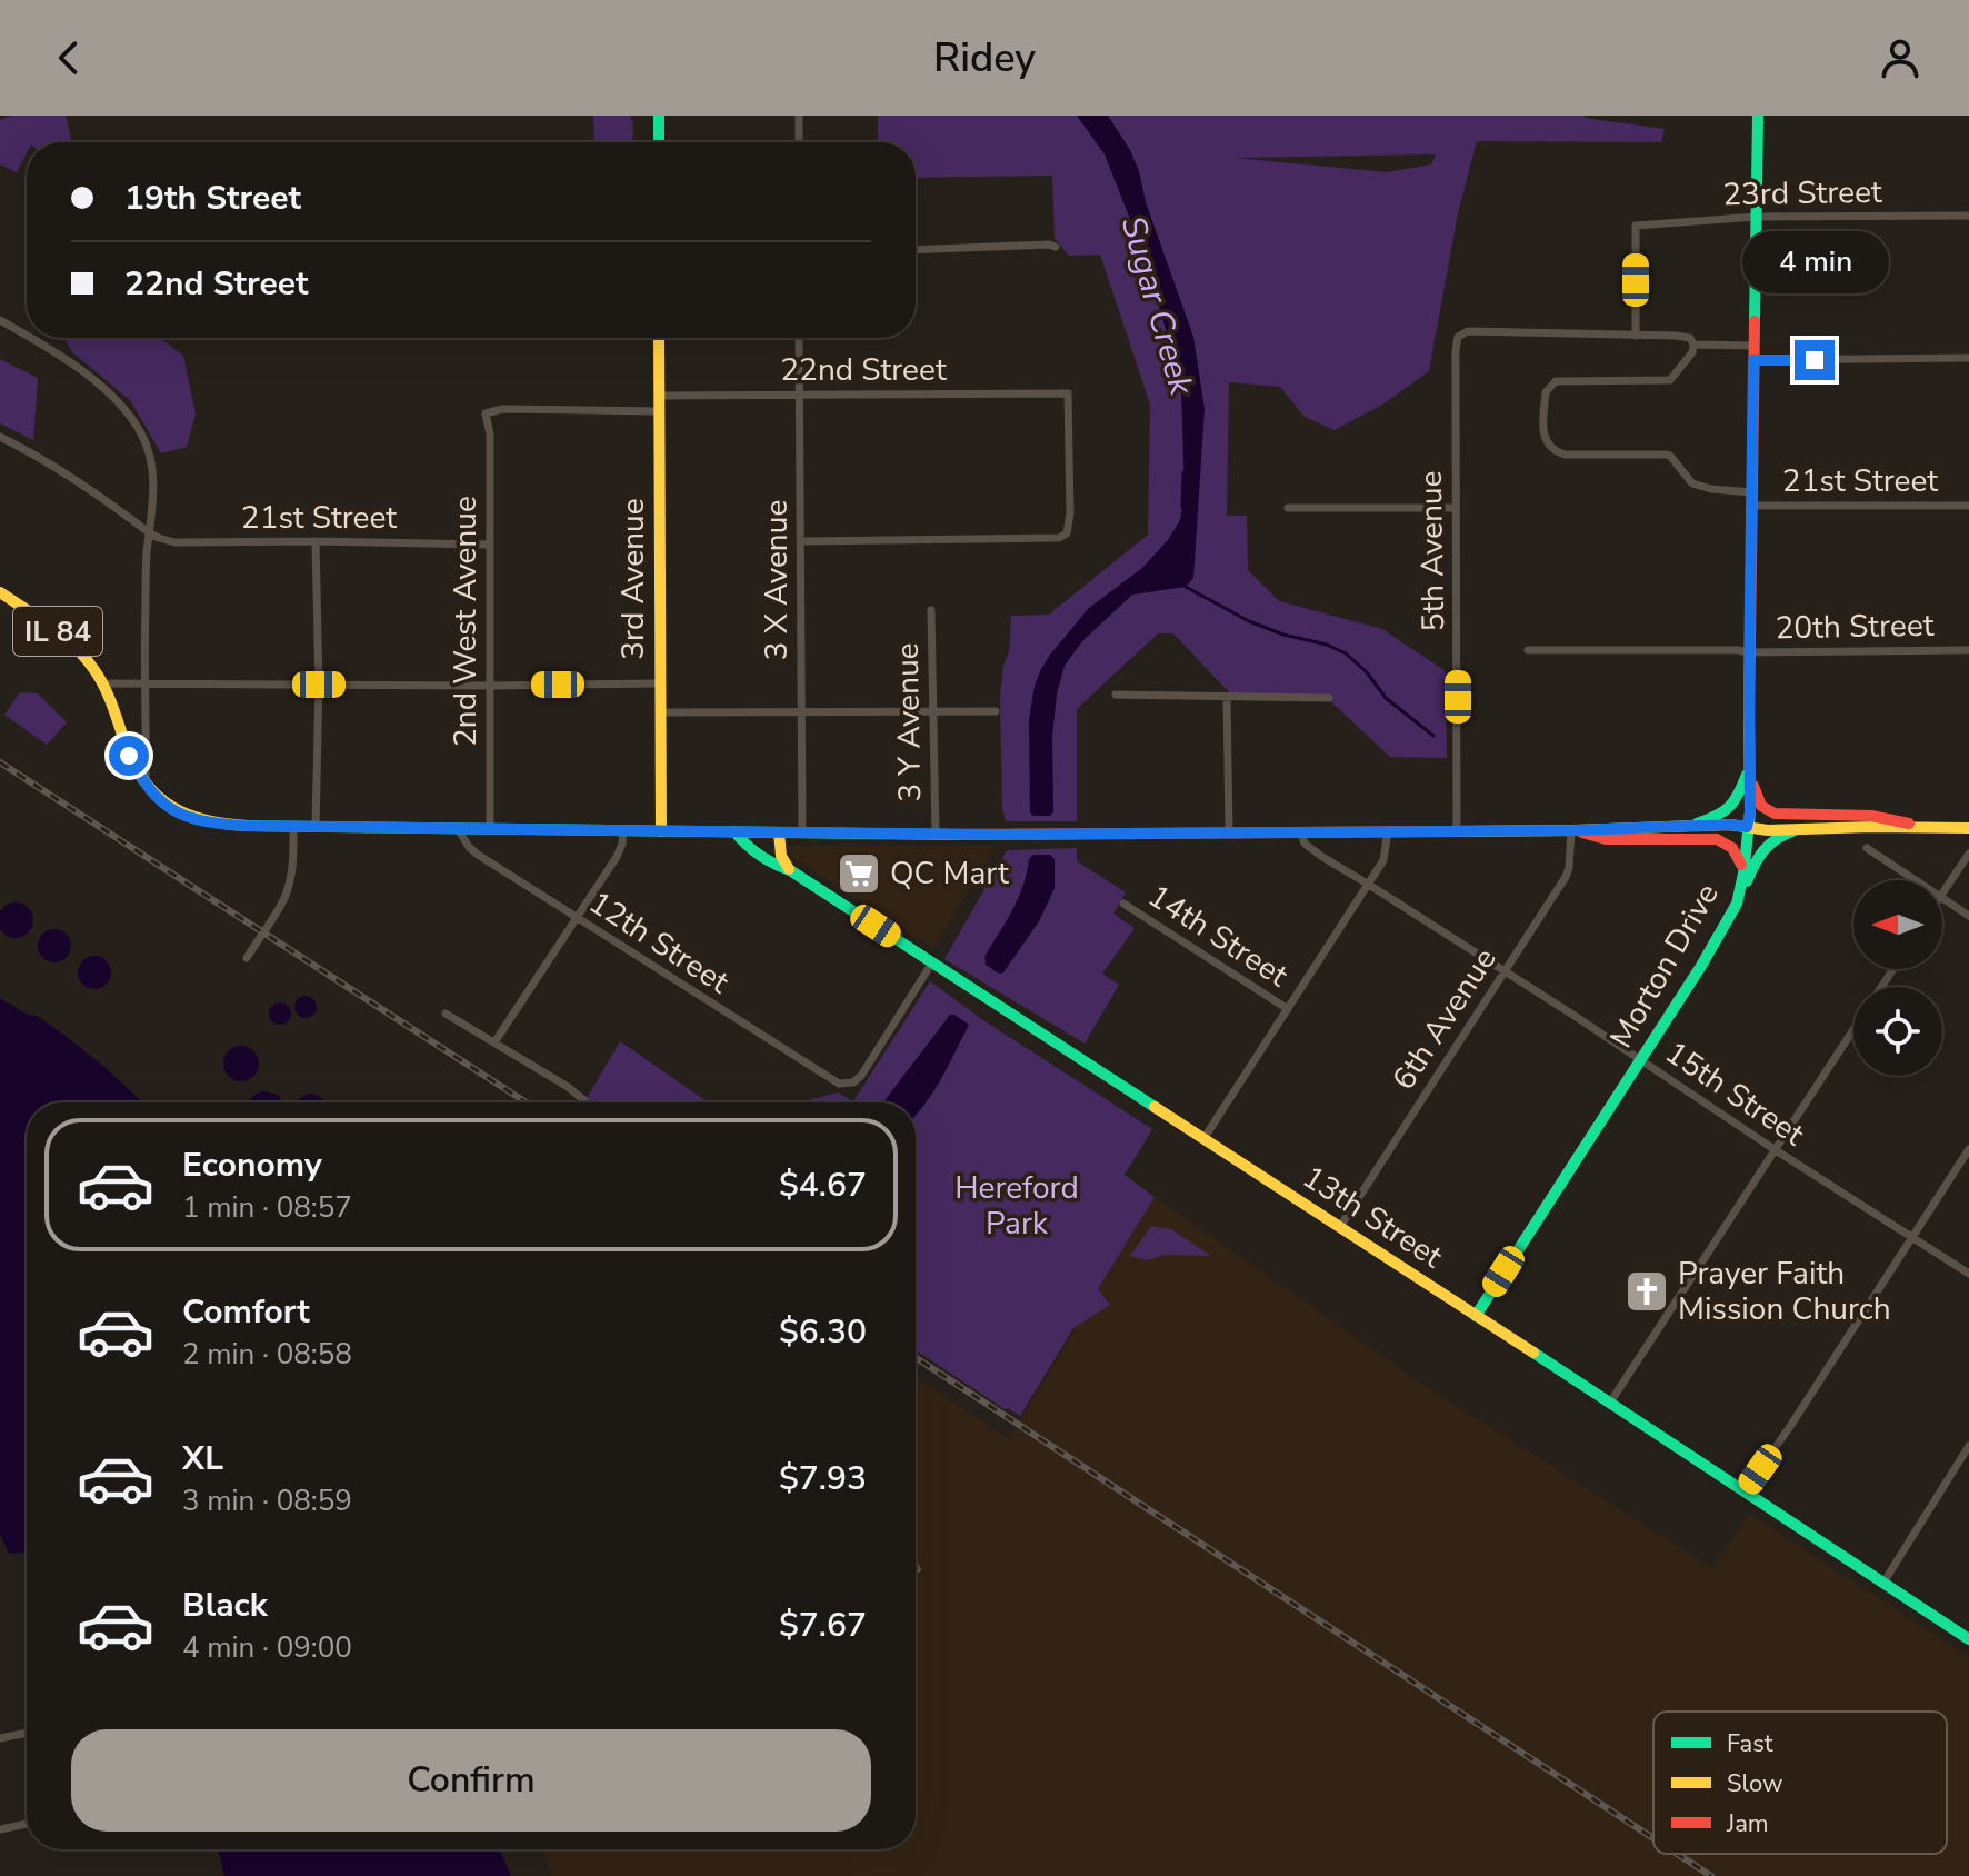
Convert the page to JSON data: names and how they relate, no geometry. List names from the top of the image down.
{
  "streets": {
    "main road": [
      "3rd Avenue",
      "IL 84",
      "Morton Drive",
      "13th Street"
    ],
    "street": [
      "23rd Street",
      "22nd Street",
      "21st Street",
      "5th Avenue",
      "3 X Avenue",
      "2nd West Avenue",
      "20th Street",
      "3 Y Avenue",
      "14th Street",
      "12th Street",
      "6th Avenue",
      "15th Street"
    ]
  },
  "crossings": [
    ["23rd Street", "5th Avenue"],
    ["23rd Street", "Morton Drive"],
    ["22nd Street", "3rd Avenue"],
    ["22nd Street", "3 X Avenue"],
    ["21st Street", "2nd West Avenue"],
    ["21st Street", "Morton Drive"],
    ["5th Avenue", "IL 84"],
    ["3rd Avenue", "2nd West Avenue"],
    ["3rd Avenue", "IL 84"],
    ["3 X Avenue", "IL 84"],
    ["2nd West Avenue", "IL 84"],
    ["20th Street", "Morton Drive"],
    ["IL 84", "3 Y Avenue"],
    ["IL 84", "12th Street"],
    ["IL 84", "Morton Drive"],
    ["IL 84", "6th Avenue"],
    ["IL 84", "15th Street"],
    ["IL 84", "13th Street"],
    ["12th Street", "13th Street"],
    ["Morton Drive", "15th Street"],
    ["Morton Drive", "13th Street"],
    ["6th Avenue", "15th Street"],
    ["6th Avenue", "13th Street"]
  ],
  "water": ["Sugar Creek"],
  "parks": ["Hereford Park"],
  "places": {
    "supermarket": ["QC Mart"],
    "church": ["Prayer Faith Mission Church"]
  },
  "legend": ["Fast", "Slow", "Jam"],
  "north": "left",
  "page": {
    "header": "Ridey",
    "banner": ["19th Street", "22nd Street"],
    "bubble": "4 min",
    "list": [
      {
        "name": "Economy",
        "note": "1 min · 08:57",
        "value": "$4.67"
      },
      {
        "name": "Comfort",
        "note": "2 min · 08:58",
        "value": "$6.30"
      },
      {
        "name": "XL",
        "note": "3 min · 08:59",
        "value": "$7.93"
      },
      {
        "name": "Black",
        "note": "4 min · 09:00",
        "value": "$7.67"
      }
    ],
    "buttons": "Confirm"
  }
}
